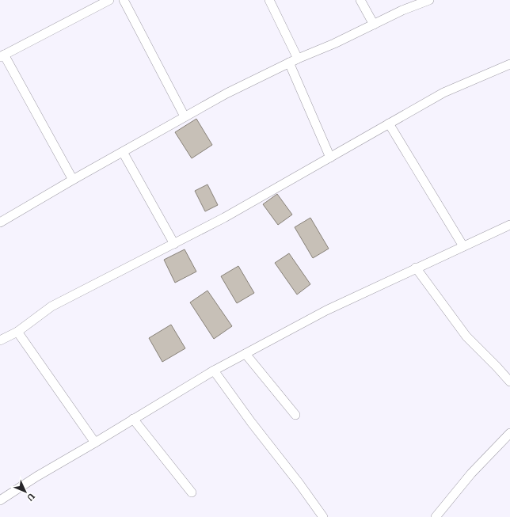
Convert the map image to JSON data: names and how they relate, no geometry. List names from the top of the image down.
{
  "north": "bottom right"
}
